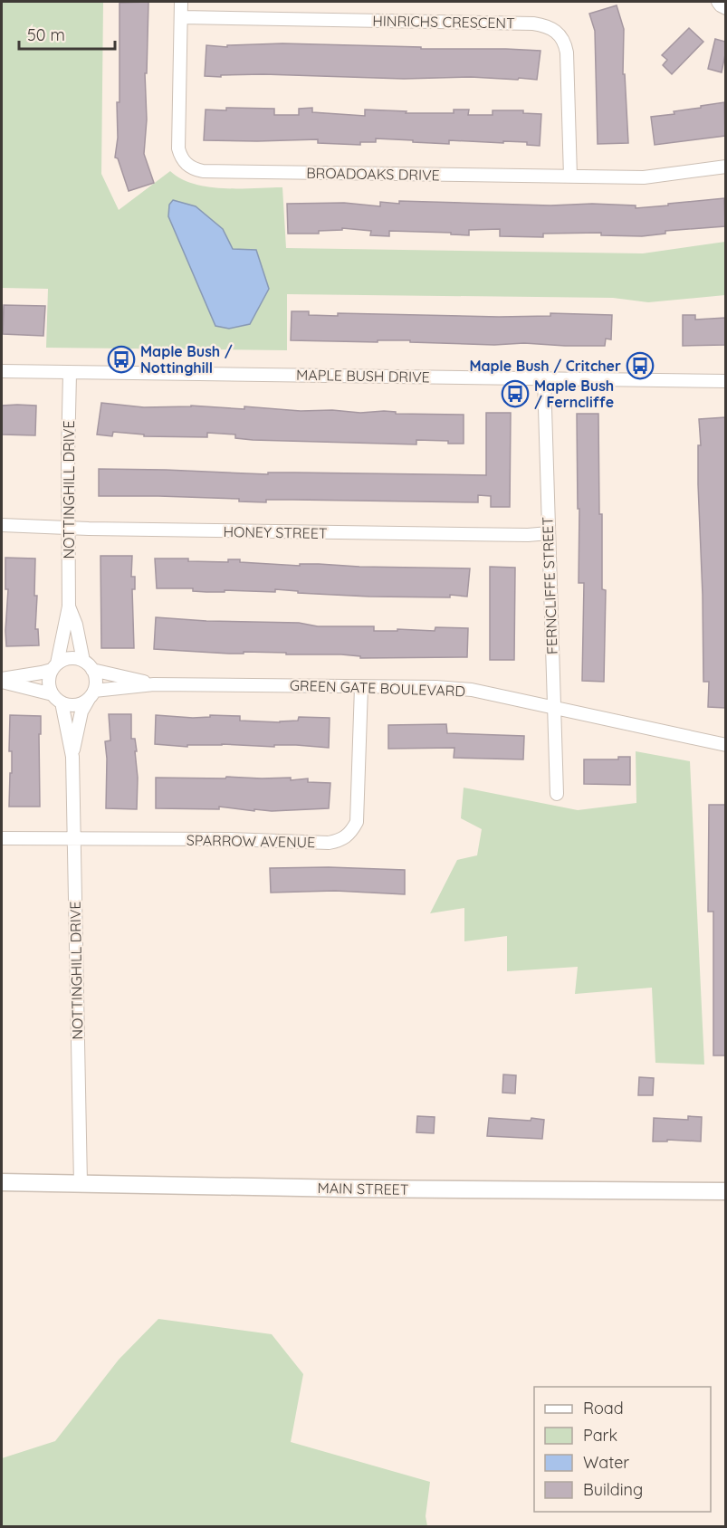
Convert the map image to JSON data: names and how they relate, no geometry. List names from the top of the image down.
{
  "streets": {
    "main road": ["MAIN STREET"],
    "street": [
      "HINRICHS CRESCENT",
      "BROADOAKS DRIVE",
      "MAPLE BUSH DRIVE",
      "NOTTINGHILL DRIVE",
      "HONEY STREET",
      "FERNCLIFFE STREET",
      "GREEN GATE BOULEVARD",
      "SPARROW AVENUE"
    ]
  },
  "crossings": [
    ["HINRICHS CRESCENT", "BROADOAKS DRIVE"],
    ["MAPLE BUSH DRIVE", "NOTTINGHILL DRIVE"],
    ["MAPLE BUSH DRIVE", "FERNCLIFFE STREET"],
    ["NOTTINGHILL DRIVE", "HONEY STREET"],
    ["NOTTINGHILL DRIVE", "GREEN GATE BOULEVARD"],
    ["NOTTINGHILL DRIVE", "SPARROW AVENUE"],
    ["NOTTINGHILL DRIVE", "MAIN STREET"],
    ["HONEY STREET", "FERNCLIFFE STREET"],
    ["FERNCLIFFE STREET", "GREEN GATE BOULEVARD"],
    ["GREEN GATE BOULEVARD", "SPARROW AVENUE"]
  ],
  "places": {
    "bus stop": ["Maple Bush / Nottinghill", "Maple Bush / Critcher", "Maple Bush / Ferncliffe"]
  },
  "legend": [
    "Road",
    "Park",
    "Water",
    "Building"
  ],
  "scale_bar": "50 m"
}
